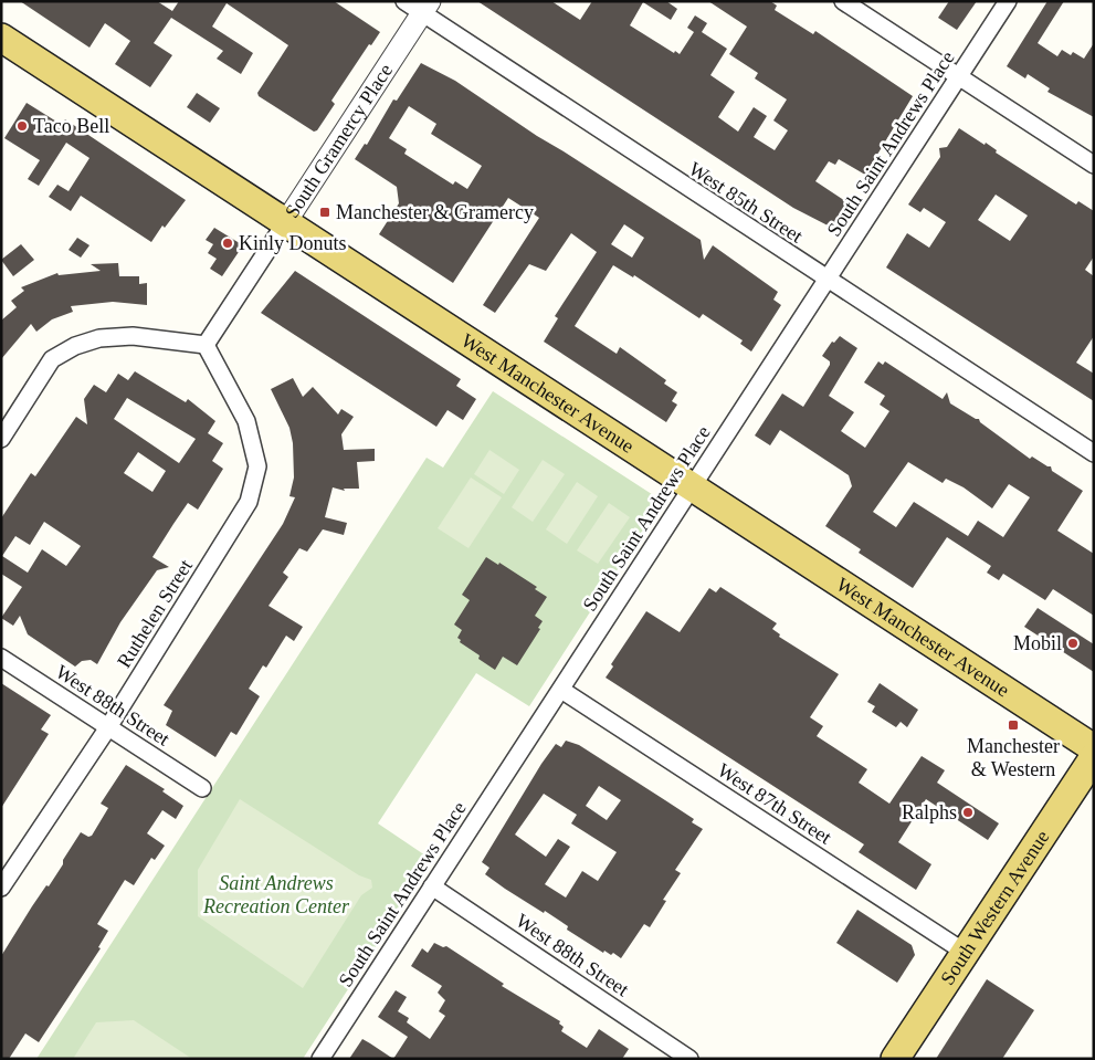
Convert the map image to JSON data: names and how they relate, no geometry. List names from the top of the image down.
{
  "streets": {
    "main road": ["West Manchester Avenue", "South Western Avenue"],
    "street": [
      "South Gramercy Place",
      "South Saint Andrews Place",
      "West 85th Street",
      "Ruthelen Street",
      "West 88th Street",
      "West 87th Street"
    ]
  },
  "crossings": [
    ["South Gramercy Place", "West 85th Street"],
    ["South Gramercy Place", "West Manchester Avenue"],
    ["South Gramercy Place", "Ruthelen Street"],
    ["South Saint Andrews Place", "West 85th Street"],
    ["South Saint Andrews Place", "West Manchester Avenue"],
    ["South Saint Andrews Place", "West 88th Street"],
    ["South Saint Andrews Place", "West 87th Street"],
    ["Ruthelen Street", "West 88th Street"],
    ["West 87th Street", "South Western Avenue"]
  ],
  "parks": ["Saint Andrews Recreation Center"],
  "places": {
    "other": [
      "Taco Bell",
      "Kinly Donuts",
      "Mobil",
      "Ralphs"
    ],
    "transit": ["Manchester & Gramercy", "Manchester & Western"]
  }
}
